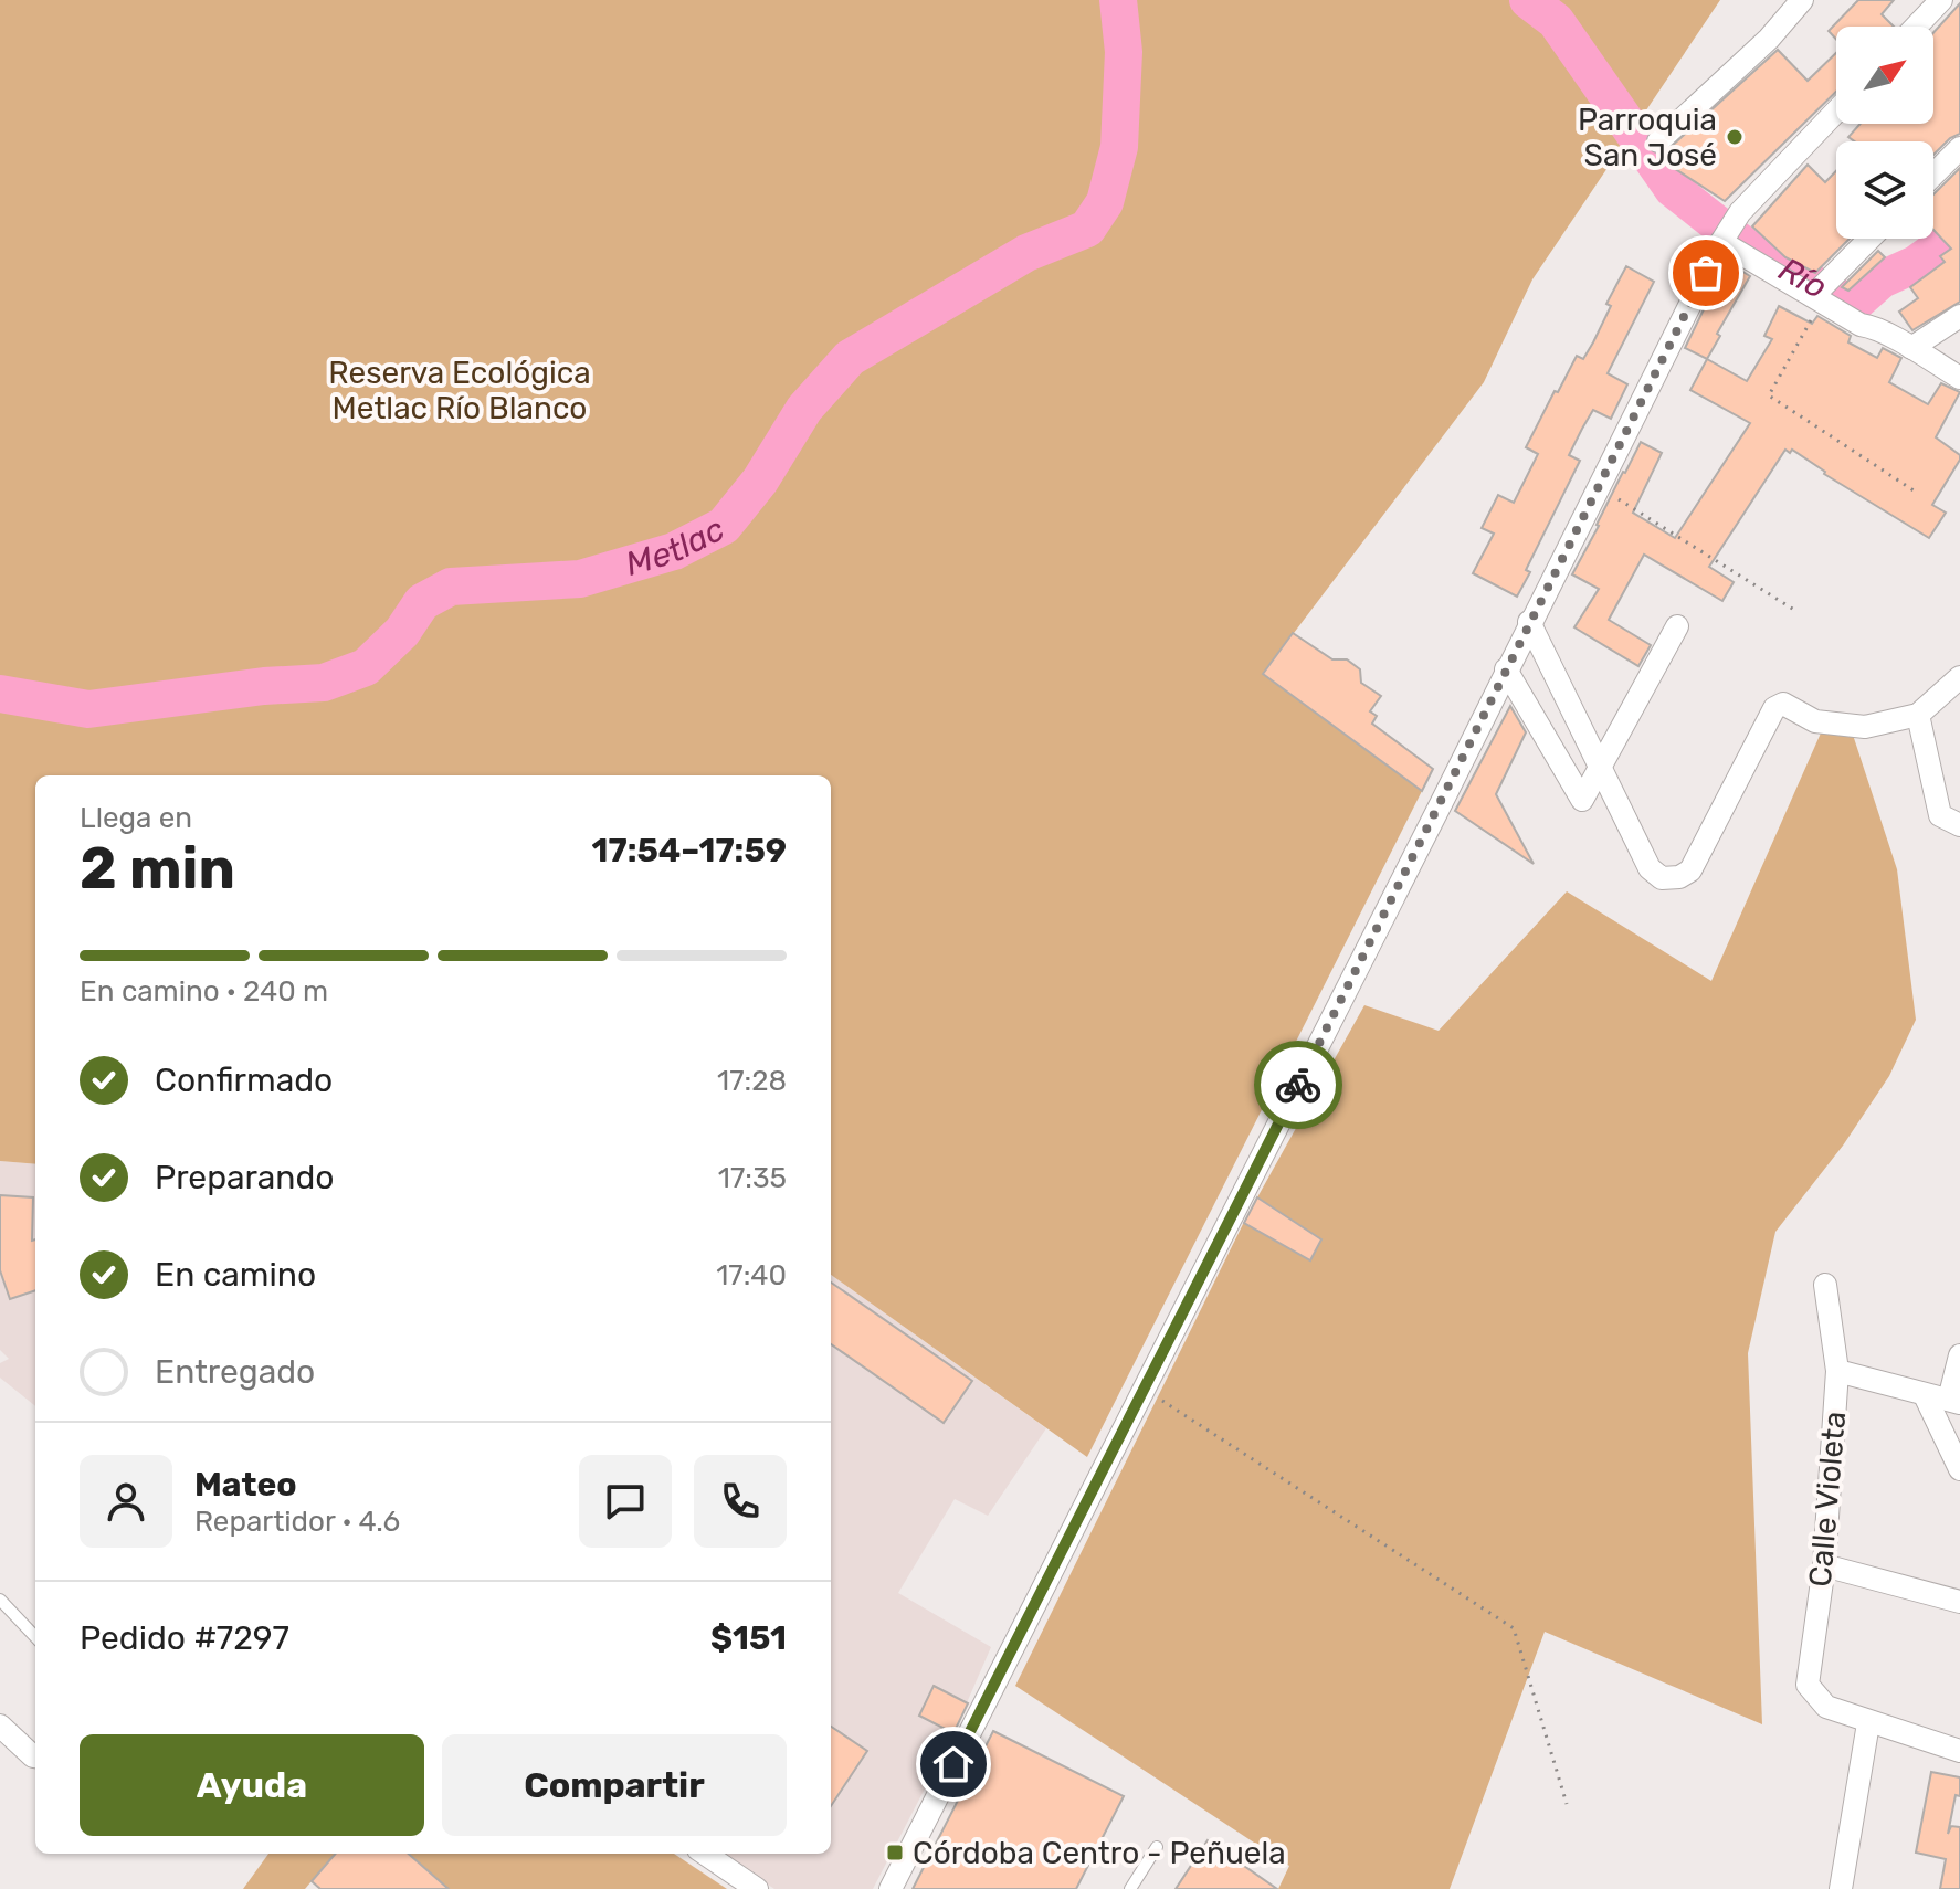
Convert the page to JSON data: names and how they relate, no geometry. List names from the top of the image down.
{
  "streets": {
    "street": ["Calle Violeta"]
  },
  "water": ["Río", "Metlac"],
  "parks": ["Reserva Ecológica Metlac Río Blanco"],
  "places": {
    "other": ["Parroquia San José"],
    "transit": ["Córdoba Centro - Peñuela"]
  },
  "north": "top right",
  "page": {
    "heading": ["2 min", "Llega en", "17:54–17:59"],
    "panel": [
      "Mateo",
      "Repartidor · 4.6",
      "Pedido #7297",
      "$151"
    ],
    "bar": "En camino · 240 m",
    "list": [
      ["Confirmado", "17:28"],
      ["Preparando", "17:35"],
      ["En camino", "17:40"],
      "Entregado"
    ],
    "buttons": ["Ayuda", "Compartir"]
  }
}
